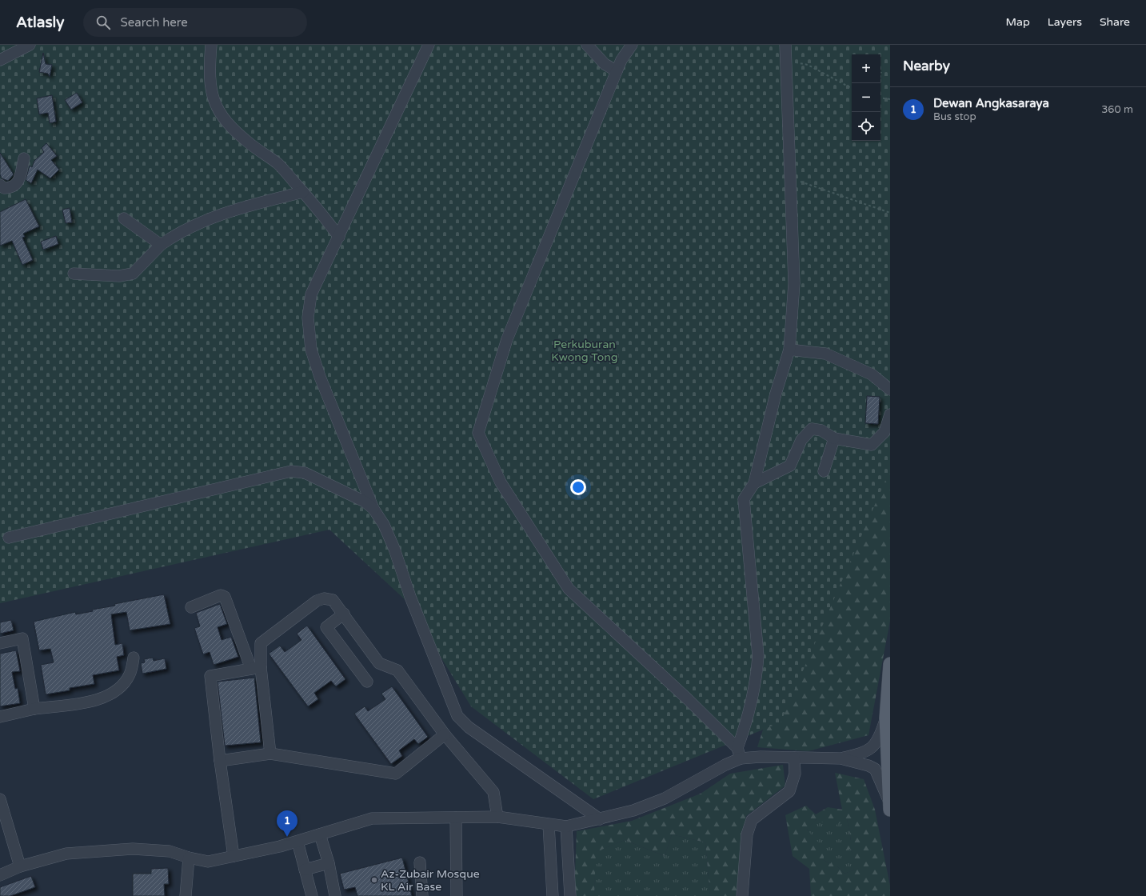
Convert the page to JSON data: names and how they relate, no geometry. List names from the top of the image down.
{
  "parks": ["Perkuburan Kwong Tong"],
  "places": ["Az-Zubair Mosque KL Air Base"],
  "page": {
    "header": "Atlasly",
    "search": "Search here",
    "nav": ["Map", "Layers", "Share"],
    "heading": "Nearby",
    "map_buttons": ["+", "−"],
    "list": [
      {
        "mark": "1",
        "name": "Dewan Angkasaraya",
        "note": "Bus stop",
        "value": "360 m"
      }
    ],
    "pins": "1"
  }
}
